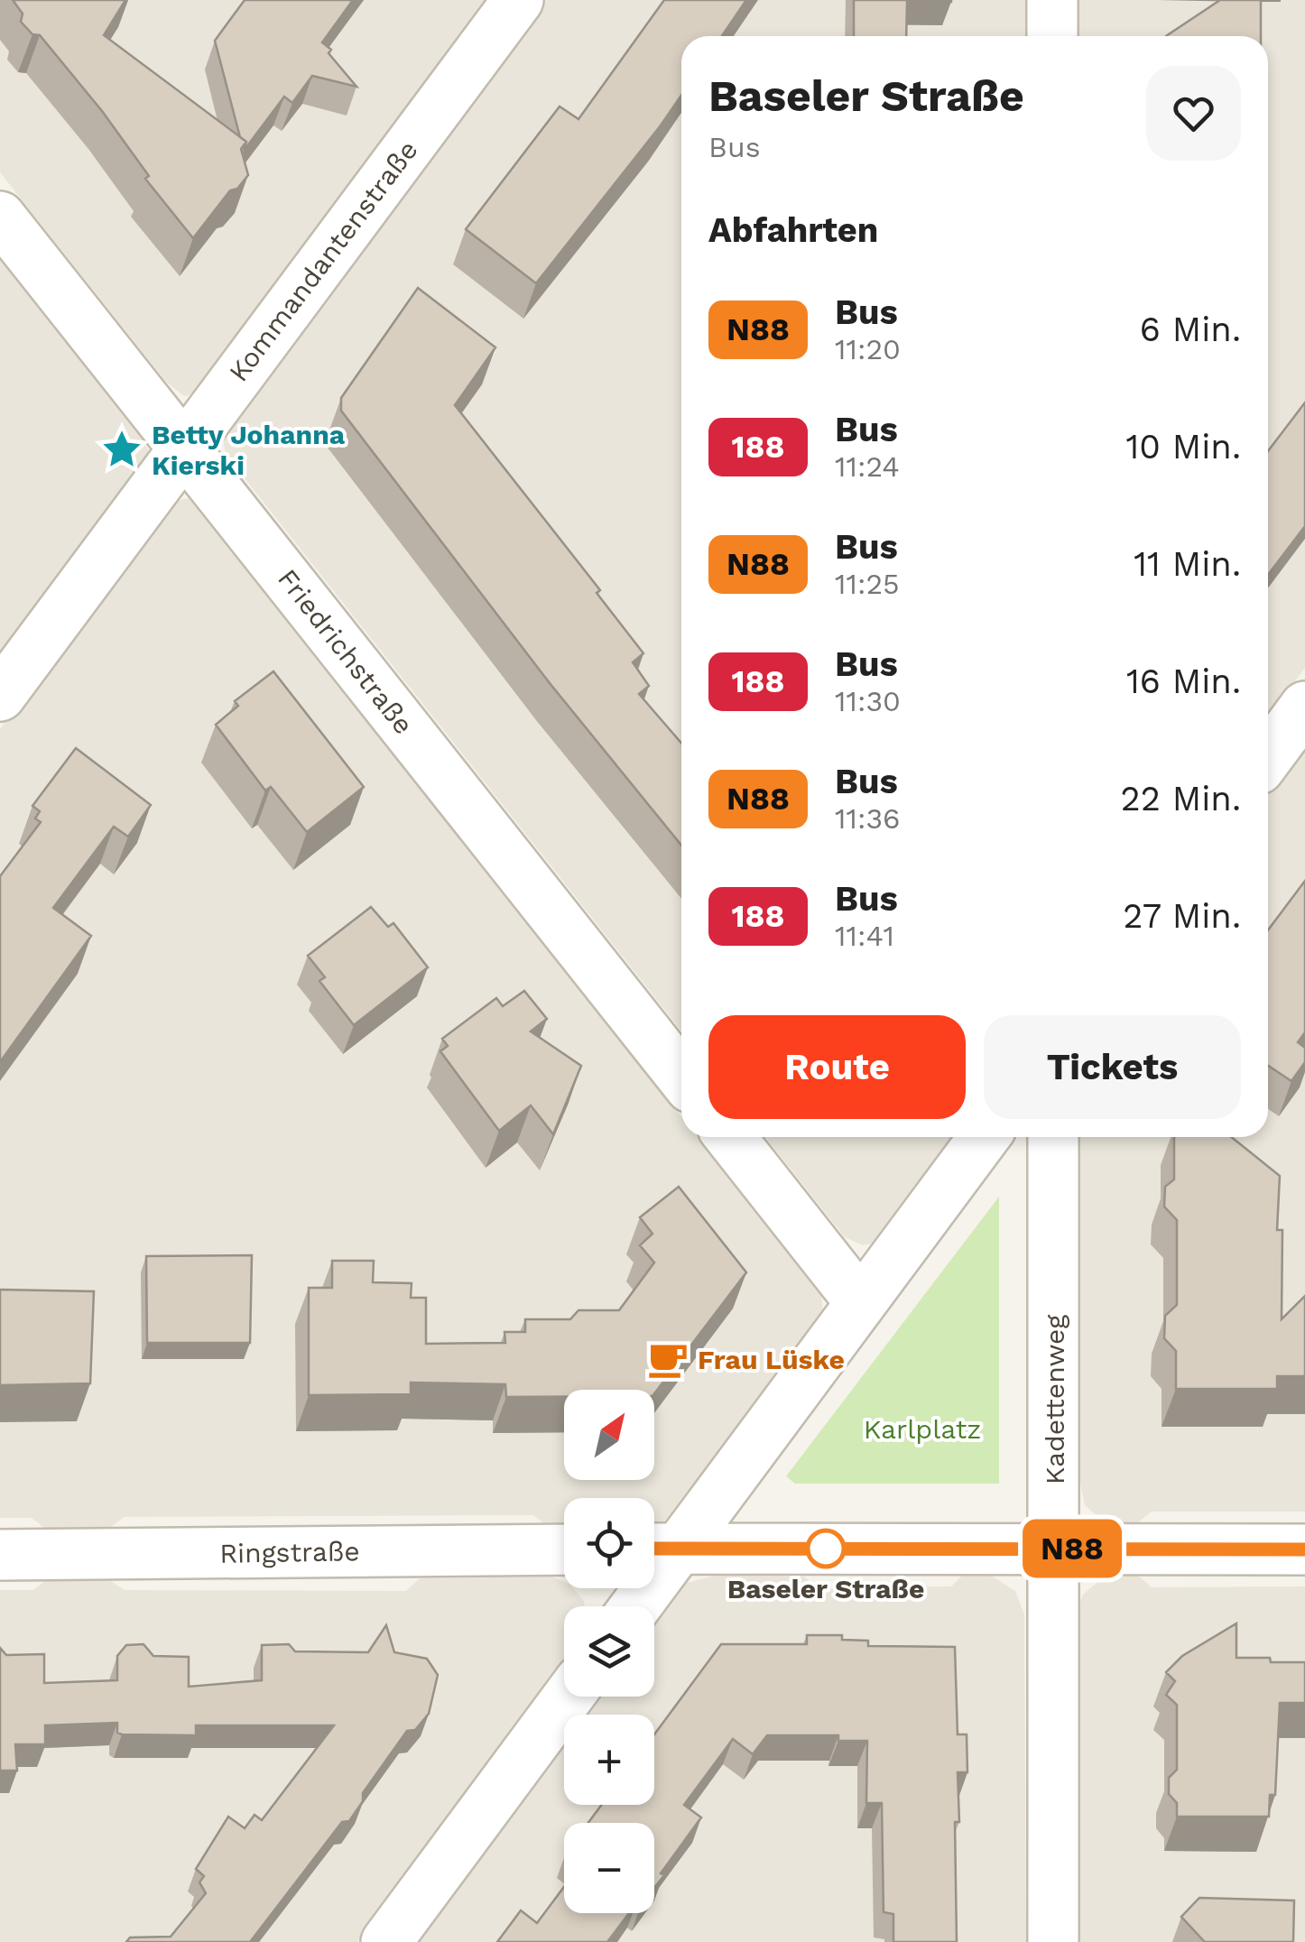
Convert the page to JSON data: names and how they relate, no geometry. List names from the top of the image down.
{
  "streets": {
    "street": [
      "Kommandantenstraße",
      "Friedrichstraße",
      "Kadettenweg",
      "Ringstraße"
    ]
  },
  "crossings": [
    ["Kommandantenstraße", "Friedrichstraße"]
  ],
  "parks": ["Karlplatz"],
  "places": {
    "place": ["Betty Johanna Kierski"],
    "cafe": ["Frau Lüske"],
    "other": ["Baseler Straße"]
  },
  "lines": ["bus line N88"],
  "north": "top right",
  "page": {
    "on_map": "N88",
    "heading": [
      ["Baseler Straße", "Bus"],
      "Abfahrten"
    ],
    "list": [
      {
        "mark": "N88",
        "name": "Bus",
        "note": "11:20",
        "value": "6 Min."
      },
      {
        "mark": "188",
        "name": "Bus",
        "note": "11:24",
        "value": "10 Min."
      },
      {
        "mark": "N88",
        "name": "Bus",
        "note": "11:25",
        "value": "11 Min."
      },
      {
        "mark": "188",
        "name": "Bus",
        "note": "11:30",
        "value": "16 Min."
      },
      {
        "mark": "N88",
        "name": "Bus",
        "note": "11:36",
        "value": "22 Min."
      },
      {
        "mark": "188",
        "name": "Bus",
        "note": "11:41",
        "value": "27 Min."
      }
    ],
    "buttons": ["Route", "Tickets"],
    "map_buttons": ["+", "−"]
  }
}
